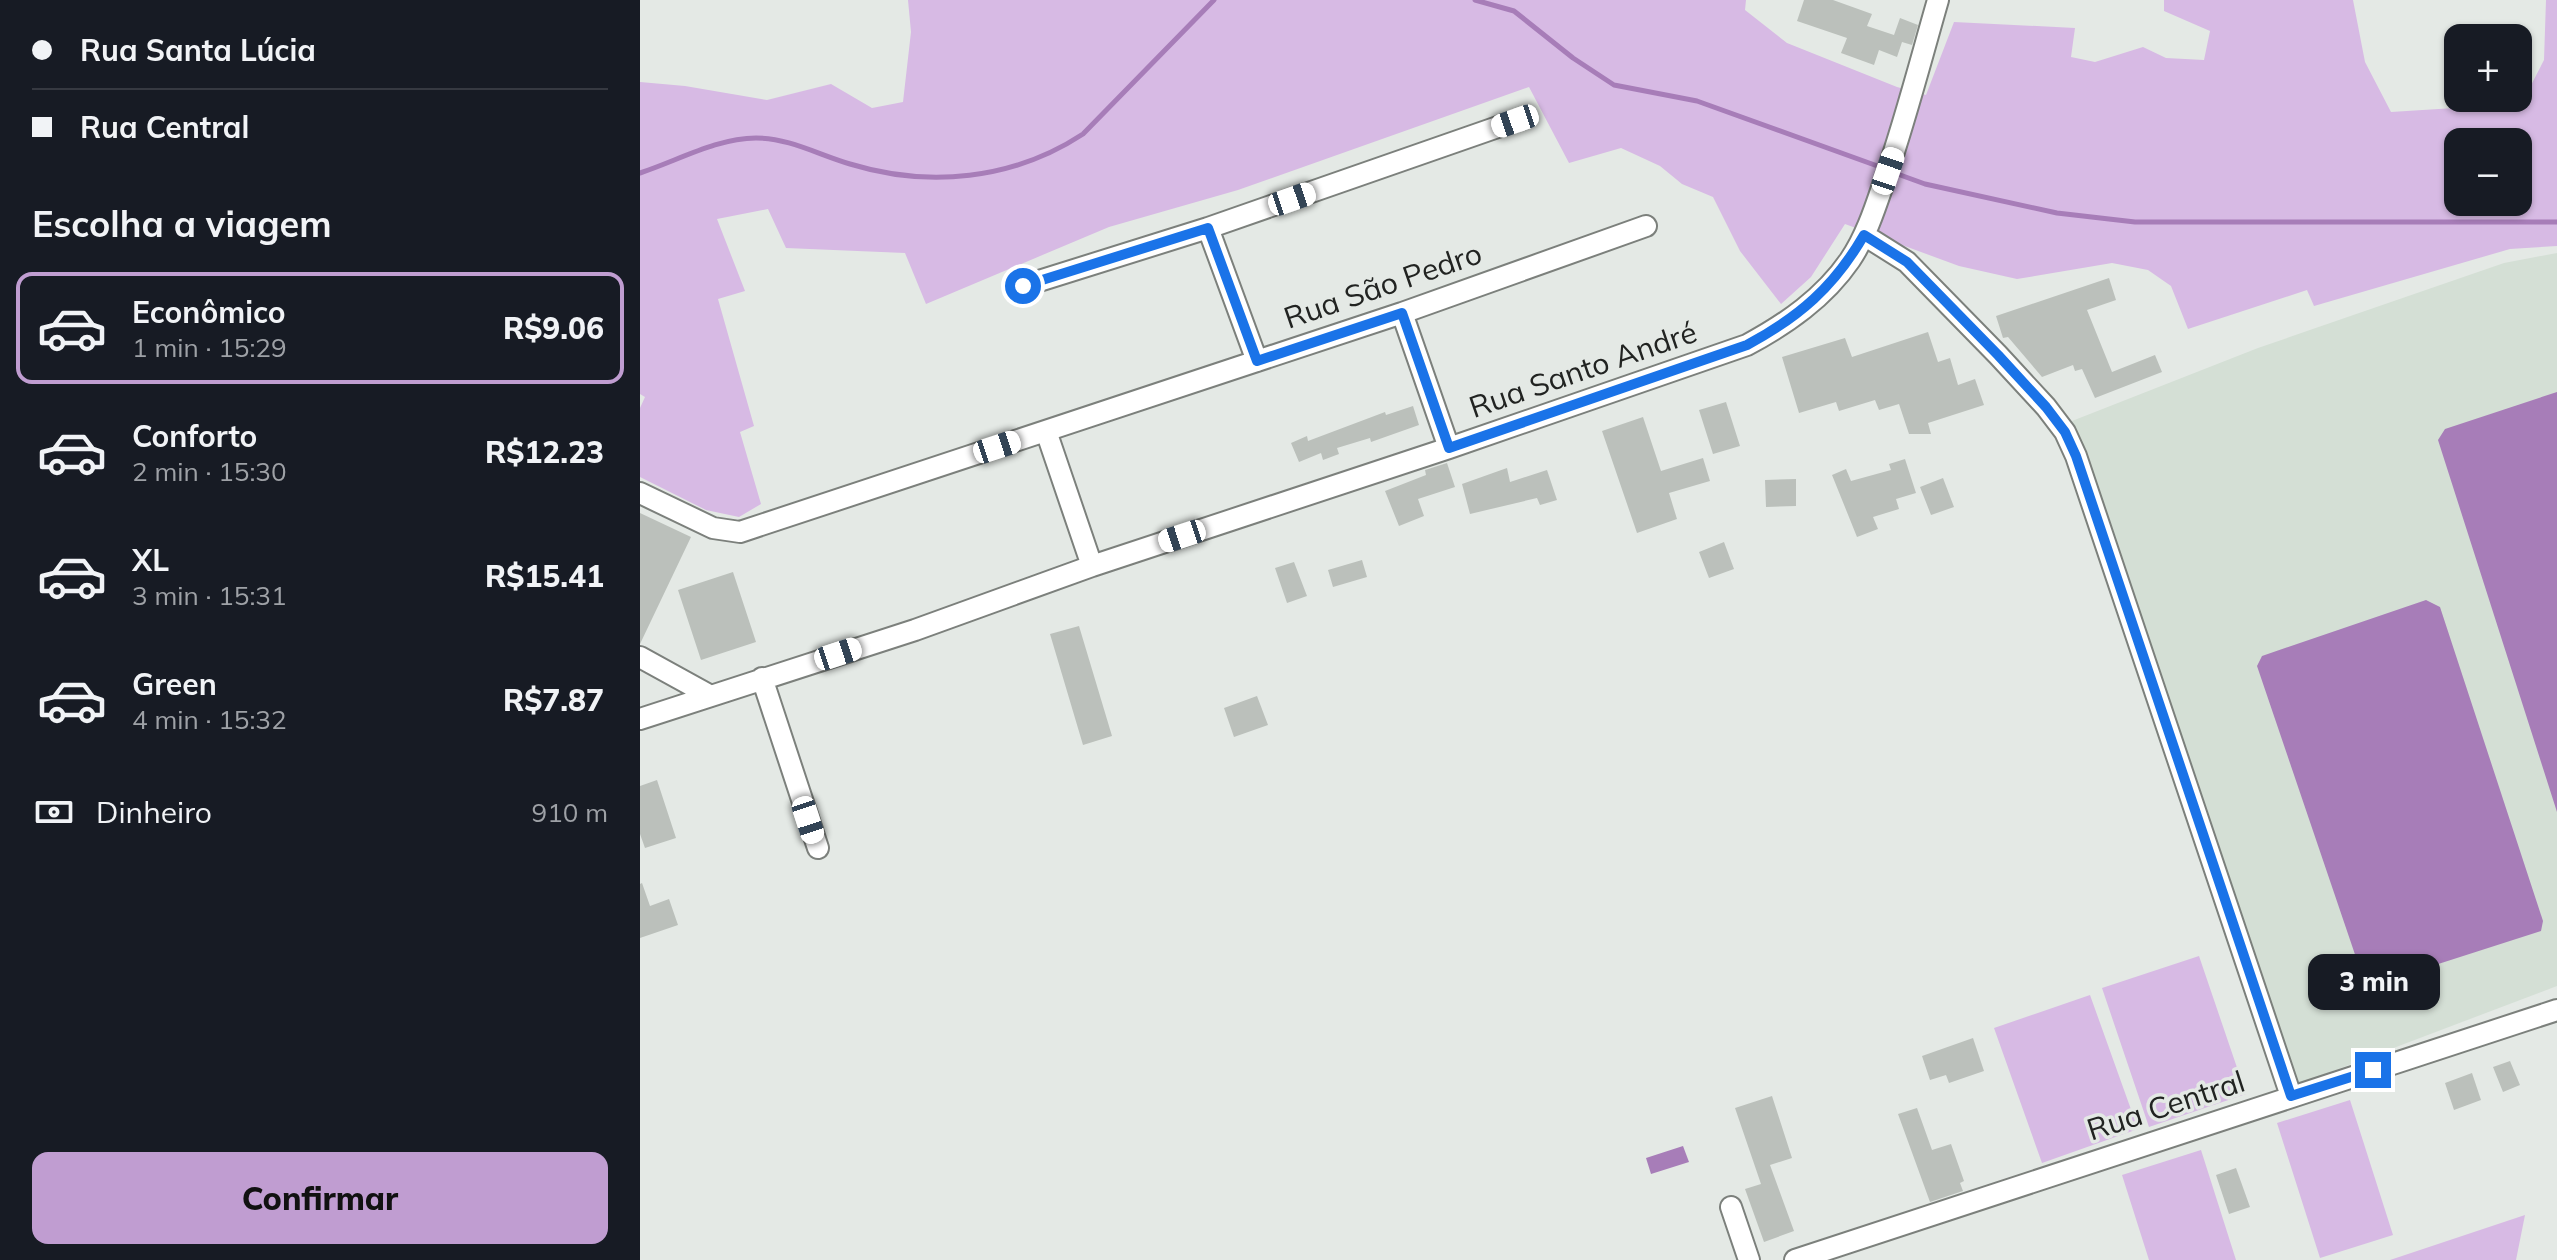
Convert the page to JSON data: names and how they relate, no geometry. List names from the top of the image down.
{
  "streets": {
    "street": ["Rua São Pedro", "Rua Santo André", "Rua Central"]
  },
  "page": {
    "banner": ["Rua Santa Lúcia", "Rua Central"],
    "map_buttons": ["+", "−"],
    "heading": "Escolha a viagem",
    "list": [
      {
        "name": "Econômico",
        "note": "1 min · 15:29",
        "value": "R$9.06"
      },
      {
        "name": "Conforto",
        "note": "2 min · 15:30",
        "value": "R$12.23"
      },
      {
        "name": "XL",
        "note": "3 min · 15:31",
        "value": "R$15.41"
      },
      {
        "name": "Green",
        "note": "4 min · 15:32",
        "value": "R$7.87"
      }
    ],
    "pay": ["Dinheiro", "910 m"],
    "bubble": "3 min",
    "buttons": "Confirmar"
  }
}
